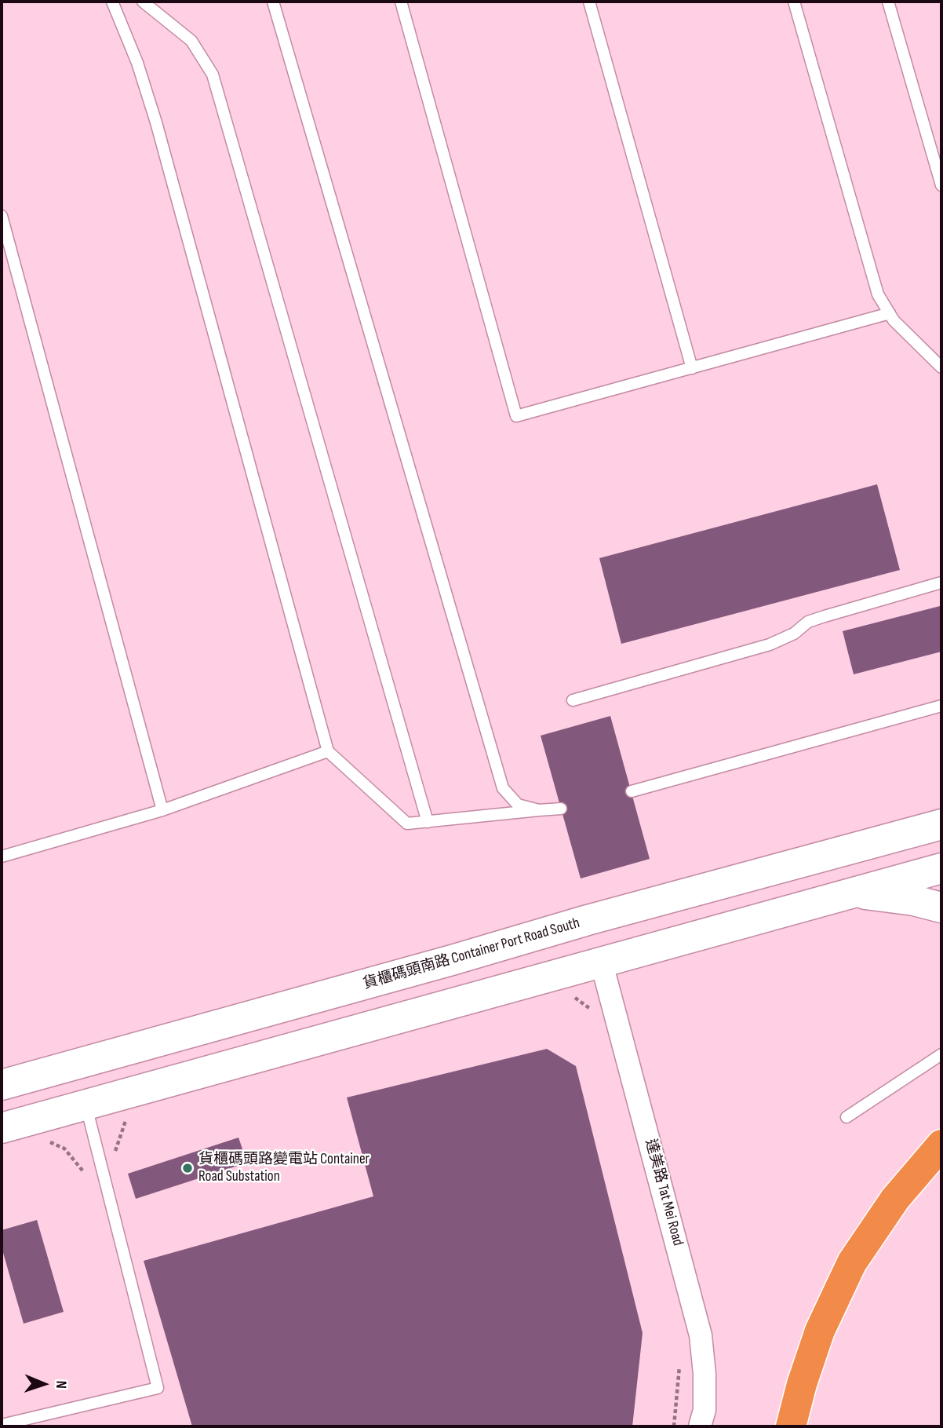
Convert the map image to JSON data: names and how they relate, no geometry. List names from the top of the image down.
{
  "streets": {
    "street": ["貨櫃碼頭南路 Container Port Road South", "達美路 Tat Mei Road"]
  },
  "places": ["貨櫃碼頭路變電站 Container Road Substation"],
  "north": "right"
}
